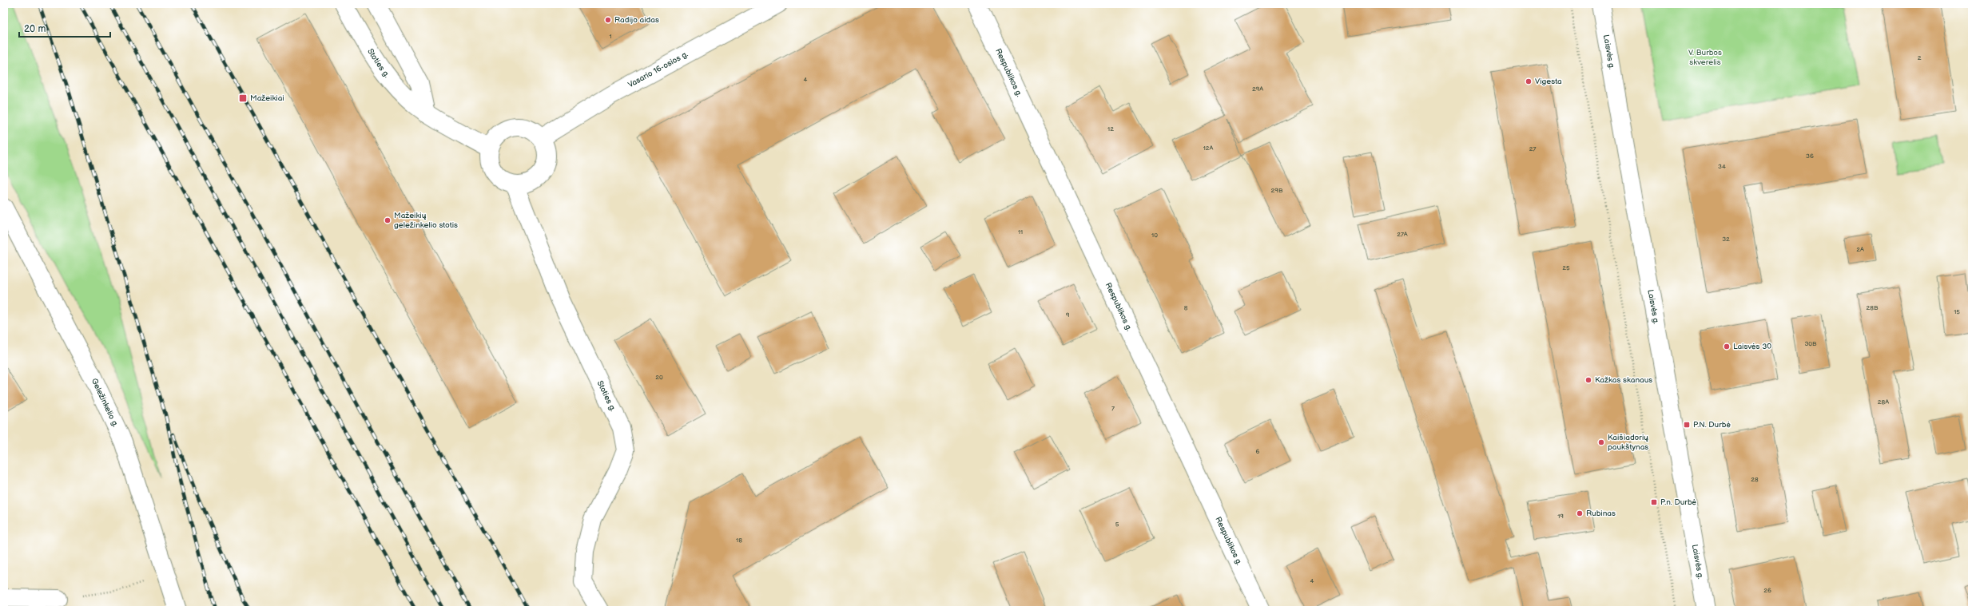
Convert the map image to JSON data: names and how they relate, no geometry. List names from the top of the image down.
{
  "streets": {
    "street": [
      "Laisvės g.",
      "Stoties g.",
      "Vasario 16-osios g.",
      "Respublikos g.",
      "Geležinkelio g."
    ]
  },
  "crossings": [
    ["Stoties g.", "Vasario 16-osios g."]
  ],
  "parks": ["V. Burbos skverelis"],
  "places": {
    "other": [
      "Radijo aidas",
      "Vigesta",
      "Mažeikių geležinkelio stotis",
      "Laisvės 30",
      "Kažkas skanaus",
      "Kaišiadorių paukštynas",
      "Rubinas"
    ],
    "transit": ["Mažeikiai", "P.N. Durbė", "P.n. Durbė"]
  },
  "house_numbers": [
    "1",
    "2",
    "4",
    "29A",
    "12",
    "12A",
    "27",
    "36",
    "34",
    "29B",
    "11",
    "27A",
    "10",
    "32",
    "2A",
    "25",
    "8",
    "28B",
    "15",
    "9",
    "30B",
    "20",
    "28A",
    "7",
    "6",
    "28",
    "19",
    "5",
    "18",
    "4",
    "26"
  ],
  "scale_bar": "20 m"
}
